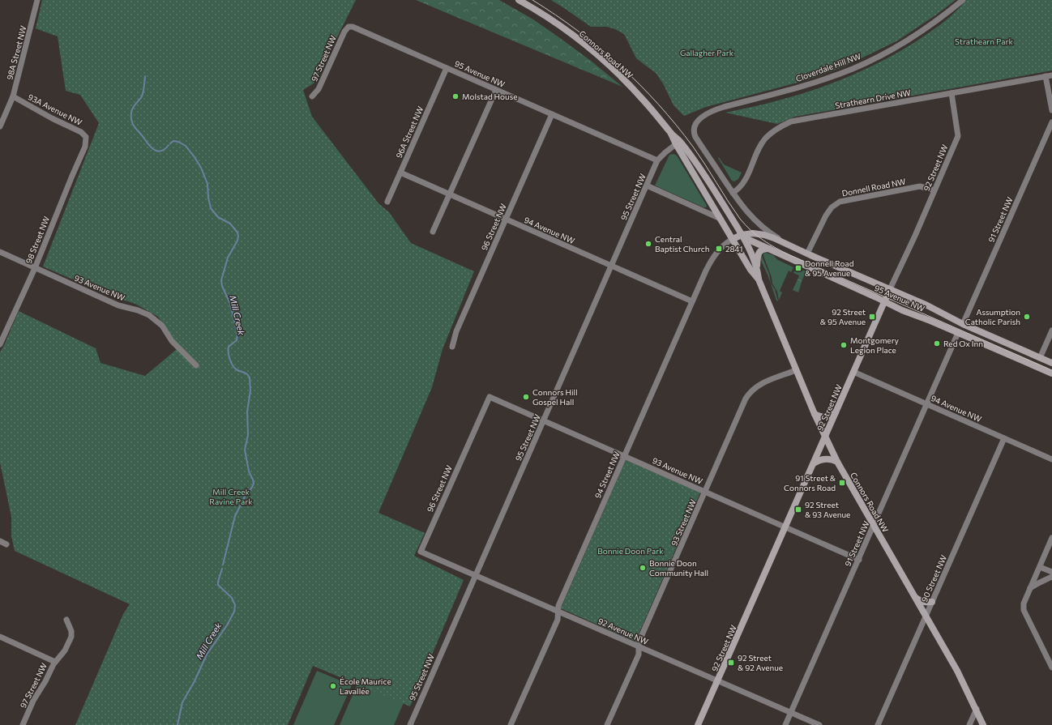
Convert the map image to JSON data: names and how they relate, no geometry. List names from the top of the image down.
{
  "streets": {
    "street": [
      "98A Street NW",
      "Connors Road NW",
      "97 Street NW",
      "Cloverdale Hill NW",
      "95 Avenue NW",
      "Strathearn Drive NW",
      "93A Avenue NW",
      "96A Street NW",
      "92 Street NW",
      "Donnell Road NW",
      "95 Street NW",
      "91 Street NW",
      "96 Street NW",
      "94 Avenue NW",
      "98 Street NW",
      "93 Avenue NW",
      "94 Street NW",
      "93 Street NW",
      "90 Street NW",
      "92 Avenue NW"
    ]
  },
  "crossings": [
    ["98A Street NW", "93A Avenue NW"],
    ["Connors Road NW", "95 Avenue NW"],
    ["Connors Road NW", "92 Street NW"],
    ["Connors Road NW", "95 Street NW"],
    ["Connors Road NW", "91 Street NW"],
    ["Connors Road NW", "94 Street NW"],
    ["Connors Road NW", "93 Street NW"],
    ["Connors Road NW", "90 Street NW"],
    ["97 Street NW", "95 Avenue NW"],
    ["Cloverdale Hill NW", "95 Avenue NW"],
    ["95 Avenue NW", "Strathearn Drive NW"],
    ["95 Avenue NW", "96A Street NW"],
    ["95 Avenue NW", "92 Street NW"],
    ["95 Avenue NW", "Donnell Road NW"],
    ["95 Avenue NW", "95 Street NW"],
    ["95 Avenue NW", "91 Street NW"],
    ["95 Avenue NW", "96 Street NW"],
    ["95 Avenue NW", "94 Street NW"],
    ["Strathearn Drive NW", "92 Street NW"],
    ["93A Avenue NW", "98 Street NW"],
    ["96A Street NW", "94 Avenue NW"],
    ["92 Street NW", "Donnell Road NW"],
    ["92 Street NW", "94 Avenue NW"],
    ["92 Street NW", "93 Avenue NW"],
    ["92 Street NW", "92 Avenue NW"],
    ["95 Street NW", "94 Avenue NW"],
    ["95 Street NW", "93 Avenue NW"],
    ["95 Street NW", "92 Avenue NW"],
    ["91 Street NW", "94 Avenue NW"],
    ["91 Street NW", "93 Avenue NW"],
    ["91 Street NW", "92 Avenue NW"],
    ["96 Street NW", "94 Avenue NW"],
    ["96 Street NW", "93 Avenue NW"],
    ["96 Street NW", "92 Avenue NW"],
    ["94 Avenue NW", "94 Street NW"],
    ["94 Avenue NW", "90 Street NW"],
    ["98 Street NW", "93 Avenue NW"],
    ["93 Avenue NW", "94 Street NW"],
    ["93 Avenue NW", "93 Street NW"],
    ["94 Street NW", "92 Avenue NW"],
    ["93 Street NW", "92 Avenue NW"]
  ],
  "water": ["Mill Creek"],
  "parks": [
    "Strathearn Park",
    "Gallagher Park",
    "Mill Creek Ravine Park",
    "Bonnie Doon Park"
  ],
  "places": {
    "other": [
      "Molstad House",
      "Central Baptist Church",
      "Assumption Catholic Parish",
      "Red Ox Inn",
      "Montgomery Legion Place",
      "Connors Hill Gospel Hall",
      "Bonnie Doon Community Hall",
      "École Maurice Lavallée"
    ],
    "transit": [
      "2841",
      "Donnell Road & 95 Avenue",
      "92 Street & 95 Avenue",
      "91 Street & Connors Road",
      "92 Street & 93 Avenue",
      "92 Street & 92 Avenue"
    ]
  }
}
